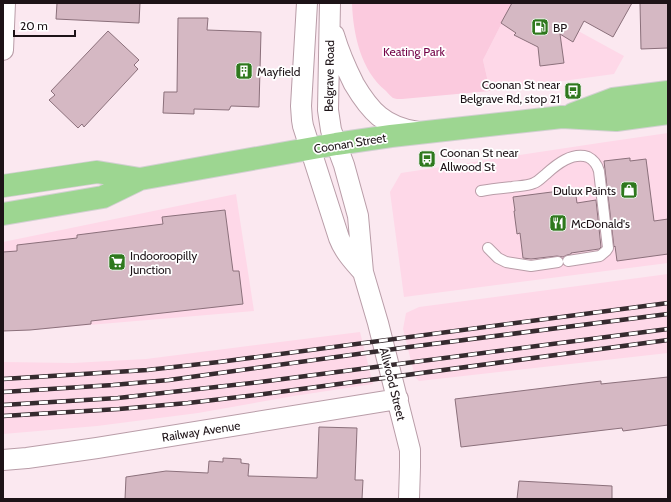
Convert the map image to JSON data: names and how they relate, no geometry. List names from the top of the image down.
{
  "streets": {
    "main road": ["Coonan Street"],
    "street": ["Belgrave Road", "Allwood Street", "Railway Avenue"]
  },
  "crossings": [
    ["Belgrave Road", "Coonan Street"],
    ["Belgrave Road", "Allwood Street"],
    ["Coonan Street", "Allwood Street"],
    ["Allwood Street", "Railway Avenue"]
  ],
  "parks": ["Keating Park"],
  "places": {
    "fuel station": ["BP"],
    "building": ["Mayfield"],
    "bus stop": ["Coonan St near Belgrave Rd, stop 21", "Coonan St near Allwood St"],
    "shop": ["Dulux Paints"],
    "restaurant": ["McDonald's"],
    "supermarket": ["Indooroopilly Junction"]
  },
  "scale_bar": "20 m"
}
